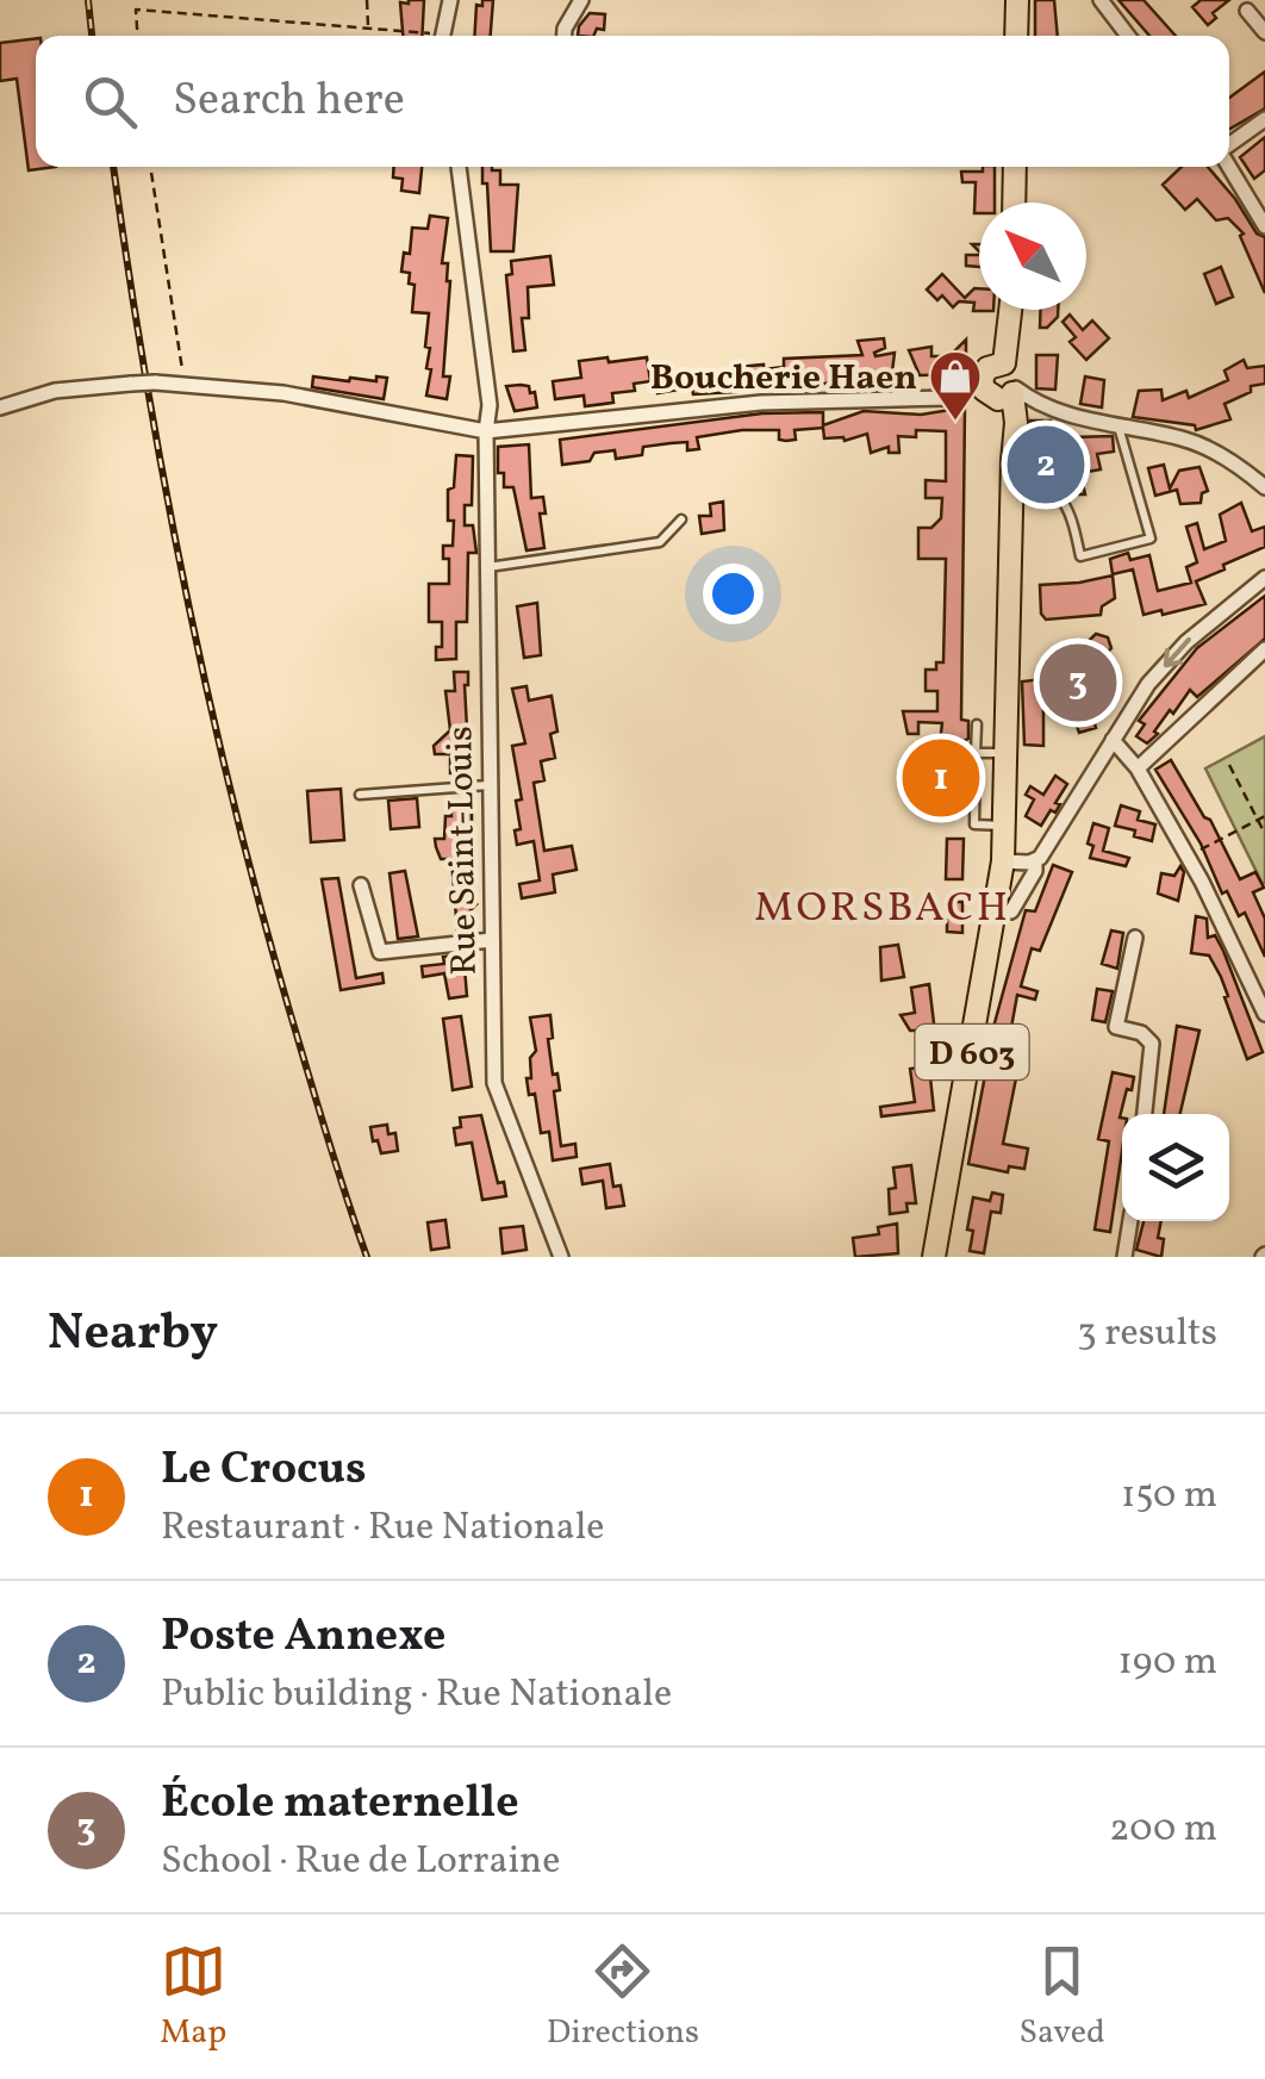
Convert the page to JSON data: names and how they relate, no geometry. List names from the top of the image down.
{
  "streets": {
    "main road": ["D 603"],
    "street": ["Rue Saint-Louis"]
  },
  "districts": ["MORSBACH"],
  "places": {
    "shop": ["Boucherie Haen"]
  },
  "north": "top left",
  "page": {
    "search": "Search here",
    "pins": ["2", "3", "1"],
    "heading": ["Nearby", "3 results"],
    "list": [
      {
        "mark": "1",
        "name": "Le Crocus",
        "note": "Restaurant · Rue Nationale",
        "value": "150 m"
      },
      {
        "mark": "2",
        "name": "Poste Annexe",
        "note": "Public building · Rue Nationale",
        "value": "190 m"
      },
      {
        "mark": "3",
        "name": "École maternelle",
        "note": "School · Rue de Lorraine",
        "value": "200 m"
      }
    ],
    "nav": ["Map", "Directions", "Saved"]
  }
}
